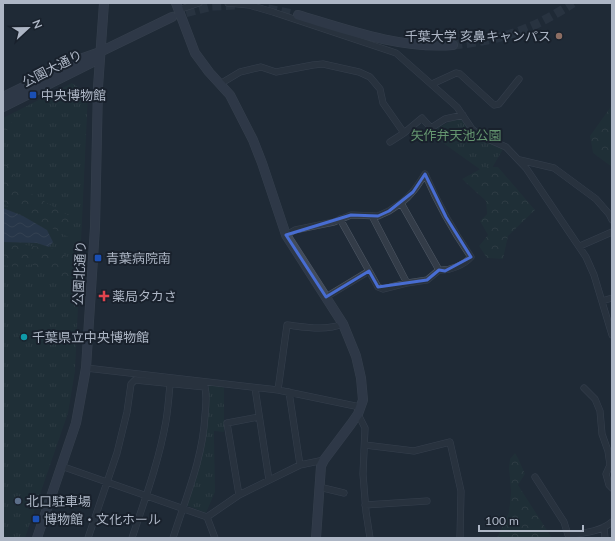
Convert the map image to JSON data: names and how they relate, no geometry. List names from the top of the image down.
{
  "streets": {
    "street": ["公園大通り", "公園北通り"]
  },
  "crossings": [
    ["公園大通り", "公園北通り"]
  ],
  "parks": ["矢作弁天池公園"],
  "places": {
    "other": ["千葉大学 亥鼻キャンパス", "千葉県立中央博物館", "北口駐車場"],
    "transit": ["中央博物館", "青葉病院南", "博物館・文化ホール"],
    "health": ["薬局タカさ"]
  },
  "scale_bar": "100 m",
  "north": "right"
}
